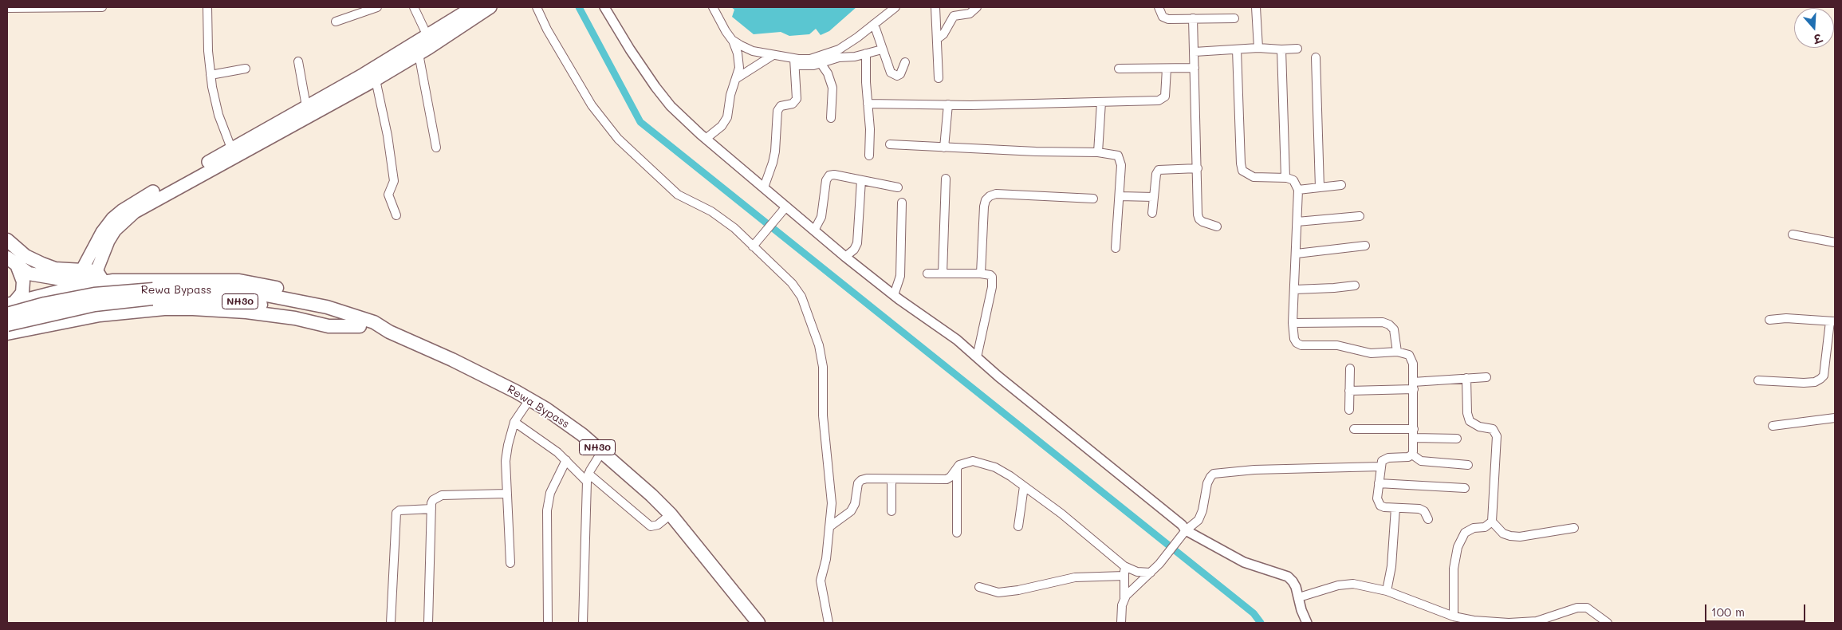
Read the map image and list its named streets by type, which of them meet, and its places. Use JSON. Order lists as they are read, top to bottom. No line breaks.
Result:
{"streets":{"highway":["Rewa Bypass","NH30"]},"scale_bar":"100 m","north":"bottom"}
